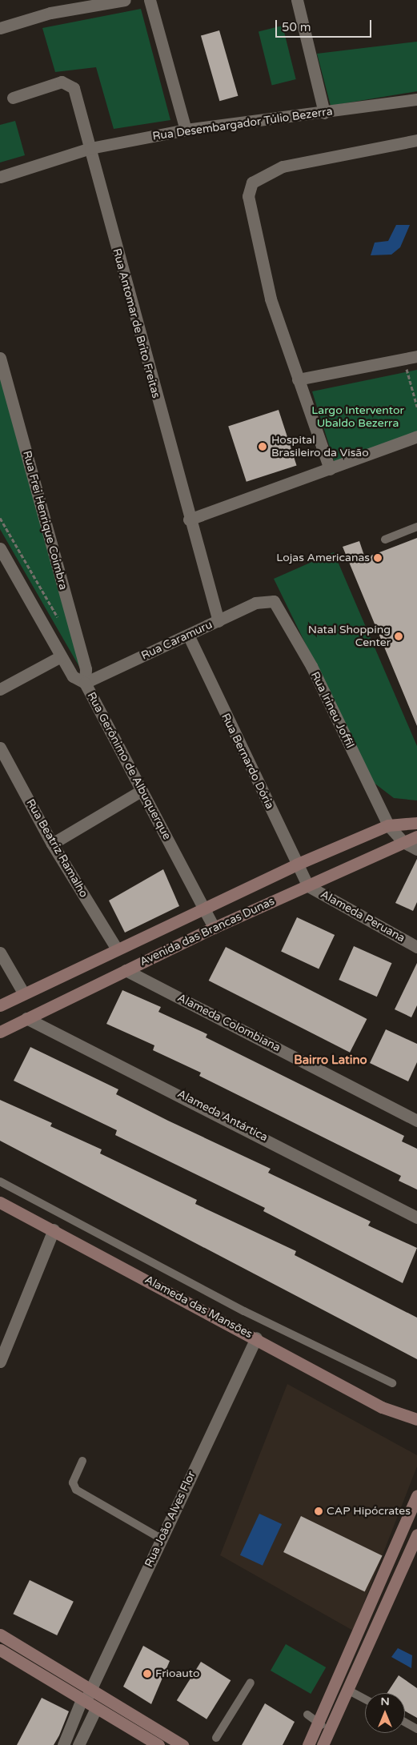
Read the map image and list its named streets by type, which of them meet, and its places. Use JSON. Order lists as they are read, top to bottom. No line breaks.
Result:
{"streets":{"main road":["Avenida das Brancas Dunas","Alameda das Mansões"],"street":["Rua Desembargador Túlio Bezerra","Rua Antomar de Brito Freitas","Rua Frei Henrique Coimbra","Rua Caramuru","Rua Irineu Joffil","Rua Bernardo Dória","Rua Gerônimo de Albuquerque","Rua Beatriz Ramalho","Alameda Peruana","Alameda Colombiana","Alameda Antártica","Rua João Alves Flor"]},"crossings":[["Rua Desembargador Túlio Bezerra","Rua Antomar de Brito Freitas"],["Rua Antomar de Brito Freitas","Rua Caramuru"],["Rua Frei Henrique Coimbra","Rua Caramuru"],["Rua Frei Henrique Coimbra","Rua Gerônimo de Albuquerque"],["Rua Caramuru","Rua Irineu Joffil"],["Rua Caramuru","Rua Bernardo Dória"],["Rua Caramuru","Rua Gerônimo de Albuquerque"],["Rua Irineu Joffil","Avenida das Brancas Dunas"],["Rua Bernardo Dória","Alameda Peruana"],["Rua Bernardo Dória","Avenida das Brancas Dunas"],["Rua Gerônimo de Albuquerque","Avenida das Brancas Dunas"],["Alameda Peruana","Avenida das Brancas Dunas"],["Avenida das Brancas Dunas","Alameda Colombiana"],["Avenida das Brancas Dunas","Alameda Antártica"],["Alameda das Mansões","Rua João Alves Flor"]],"districts":["Bairro Latino"],"parks":["Largo Interventor Ubaldo Bezerra"],"places":["Hospital Brasileiro da Visão","Lojas Americanas","Natal Shopping Center","CAP Hipócrates","Frioauto"],"scale_bar":"50 m","north":"top"}
